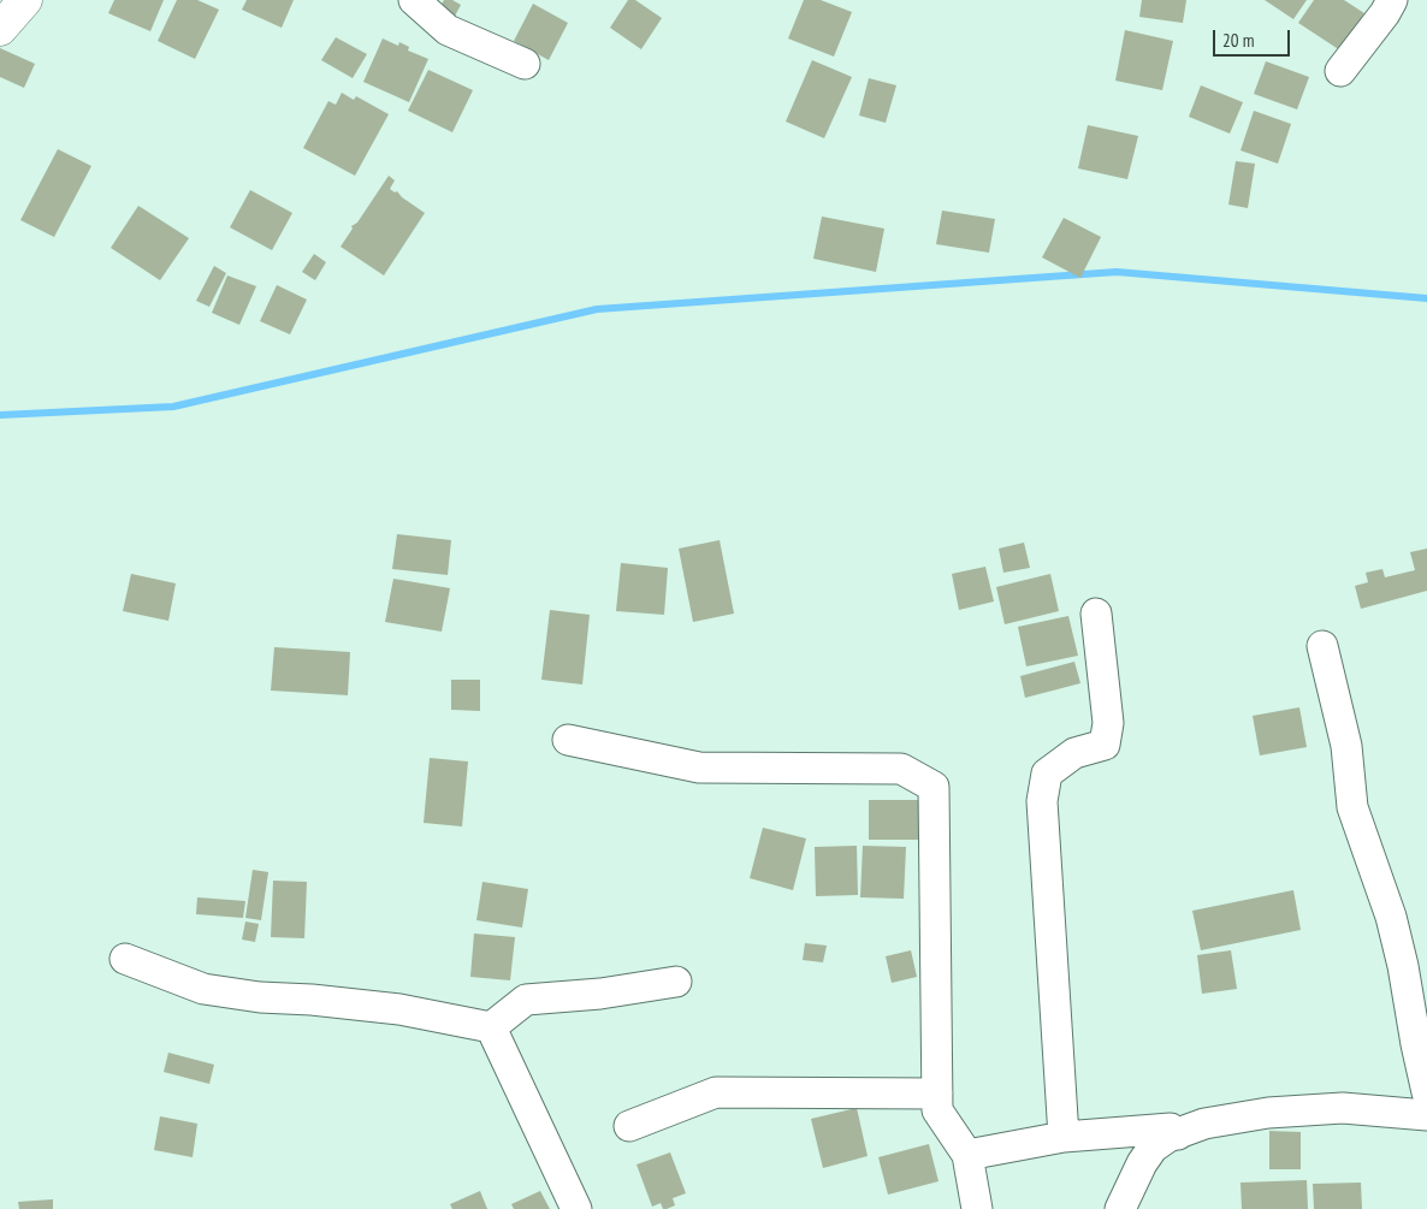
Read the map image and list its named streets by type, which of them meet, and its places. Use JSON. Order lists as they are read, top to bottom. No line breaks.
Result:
{"scale_bar":"20 m"}
